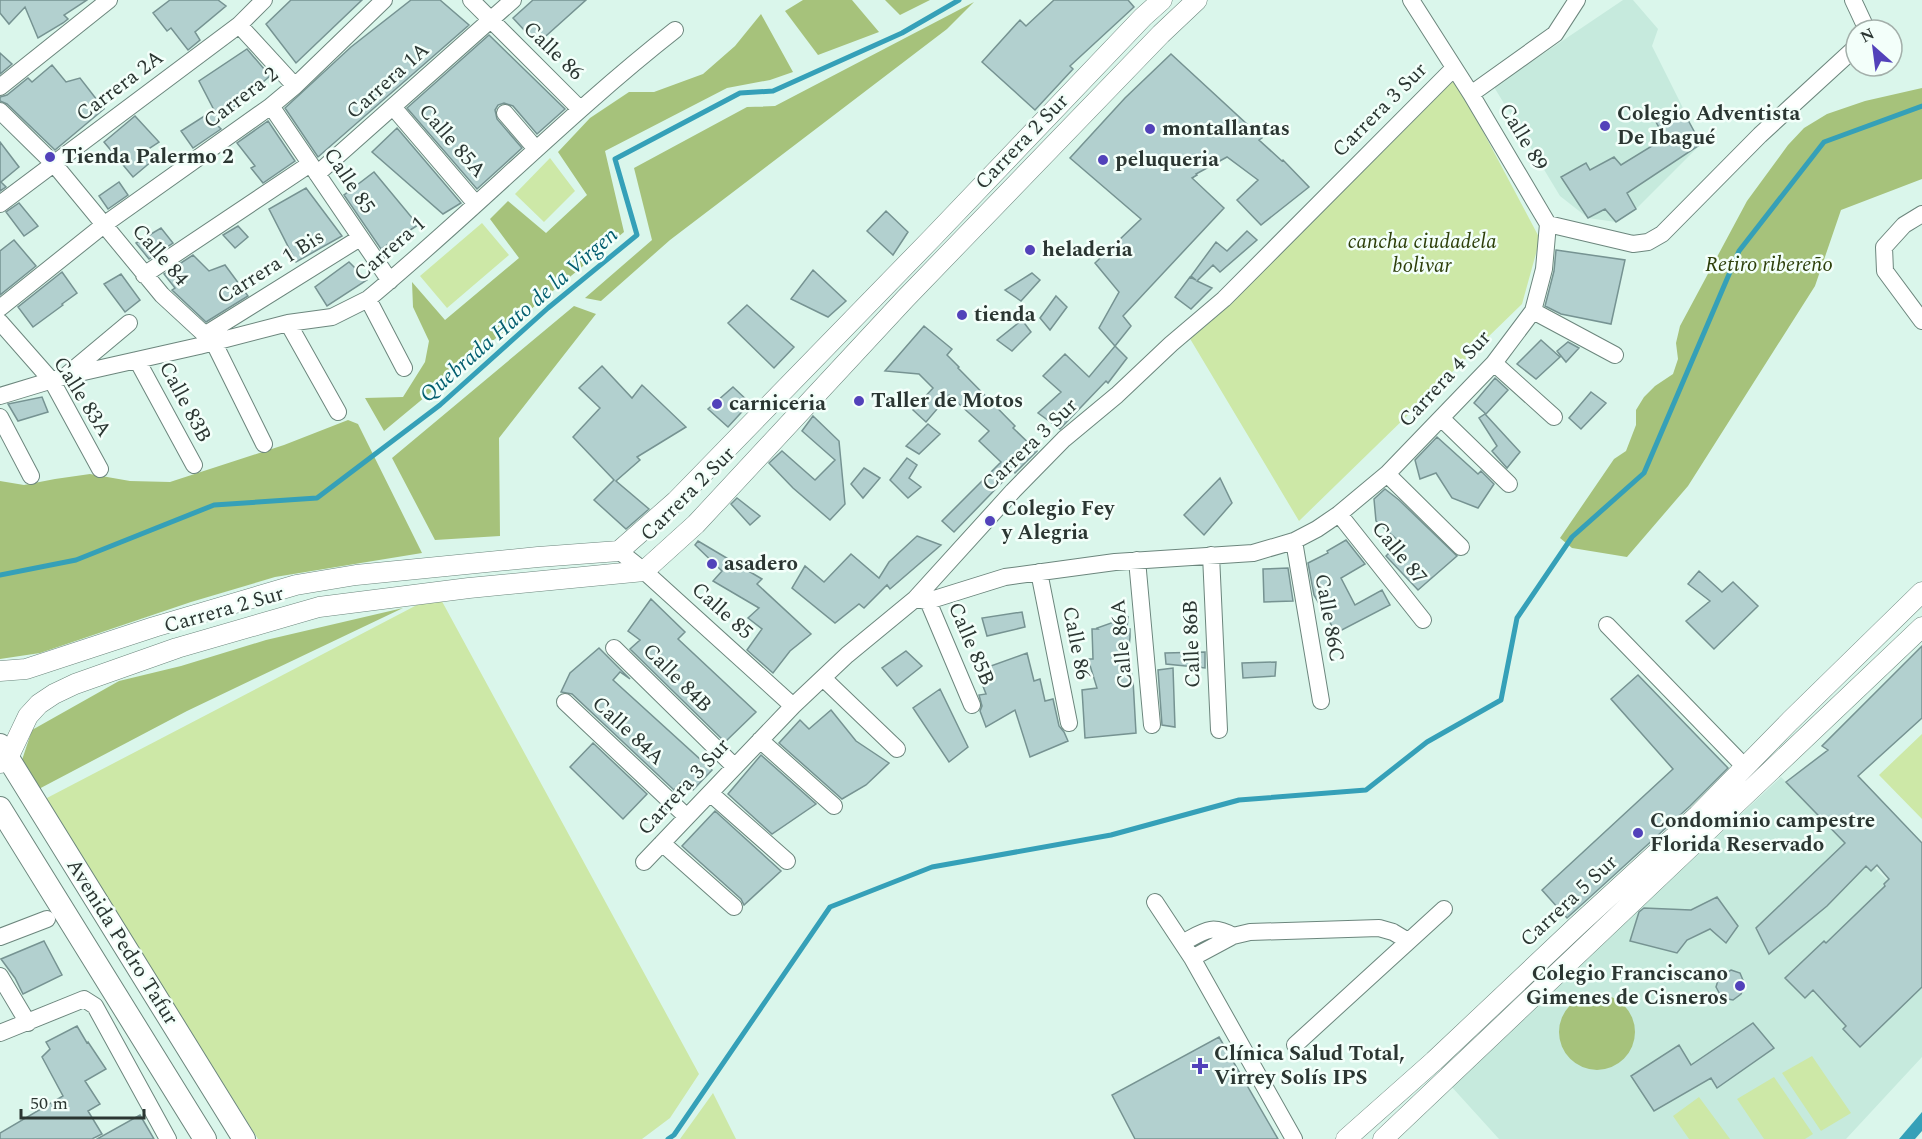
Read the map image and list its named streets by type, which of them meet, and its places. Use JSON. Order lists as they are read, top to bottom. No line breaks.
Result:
{"streets":{"main road":["Avenida Pedro Tafur"],"street":["Calle 86","Carrera 1A","Carrera 2A","Carrera 2","Carrera 3 Sur","Calle 89","Calle 85A","Carrera 2 Sur","Calle 85","Carrera 1","Calle 84","Carrera 1 Bis","Carrera 4 Sur","Calle 83A","Calle 83B","Calle 87","Calle 86C","Calle 85B","Calle 86A","Calle 86B","Calle 84B","Calle 84A","Carrera 5 Sur"]},"crossings":[["Calle 86","Carrera 1A"],["Calle 86","Carrera 1"],["Calle 86","Carrera 4 Sur"],["Carrera 1A","Calle 85A"],["Carrera 1A","Calle 85"],["Carrera 1A","Calle 84"],["Carrera 2A","Calle 84"],["Carrera 2","Calle 85"],["Carrera 2","Calle 84"],["Carrera 3 Sur","Calle 89"],["Carrera 3 Sur","Calle 85"],["Carrera 3 Sur","Carrera 4 Sur"],["Carrera 3 Sur","Calle 85B"],["Carrera 3 Sur","Calle 84B"],["Carrera 3 Sur","Calle 84A"],["Calle 89","Carrera 4 Sur"],["Calle 85A","Carrera 1"],["Carrera 2 Sur","Calle 85"],["Carrera 2 Sur","Avenida Pedro Tafur"],["Calle 85","Carrera 1"],["Calle 85","Carrera 1 Bis"],["Carrera 1","Calle 84"],["Carrera 1","Carrera 1 Bis"],["Carrera 1","Calle 83A"],["Carrera 1","Calle 83B"],["Calle 84","Carrera 1 Bis"],["Carrera 4 Sur","Calle 87"],["Carrera 4 Sur","Calle 86C"],["Carrera 4 Sur","Calle 85B"],["Carrera 4 Sur","Calle 86A"],["Carrera 4 Sur","Calle 86B"]],"water":["Quebrada Hato de la Virgen"],"parks":["cancha ciudadela bolivar","Retiro ribereño"],"places":{"other":["Colegio Adventista De Ibagué","montallantas","Tienda Palermo 2","peluqueria","heladeria","tienda","Taller de Motos","carniceria","Colegio Fey y Alegria","asadero","Condominio campestre Florida Reservado","Colegio Franciscano Gimenes de Cisneros"],"health":["Clínica Salud Total, Virrey Solís IPS"]},"scale_bar":"50 m","north":"top left"}
